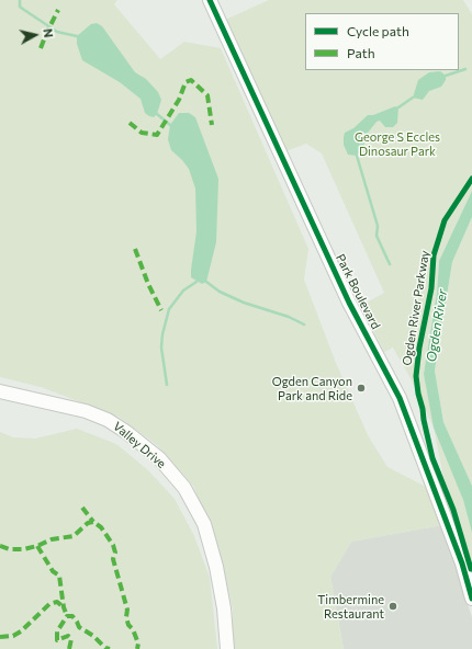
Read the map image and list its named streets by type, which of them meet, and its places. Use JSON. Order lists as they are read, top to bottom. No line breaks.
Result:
{"streets":{"street":["Park Boulevard","Valley Drive"],"cycle path":["Ogden River Parkway"]},"water":["Ogden River"],"parks":["George S Eccles Dinosaur Park"],"places":["Ogden Canyon Park and Ride","Timbermine Restaurant"],"legend":["Cycle path","Path"],"north":"right"}
